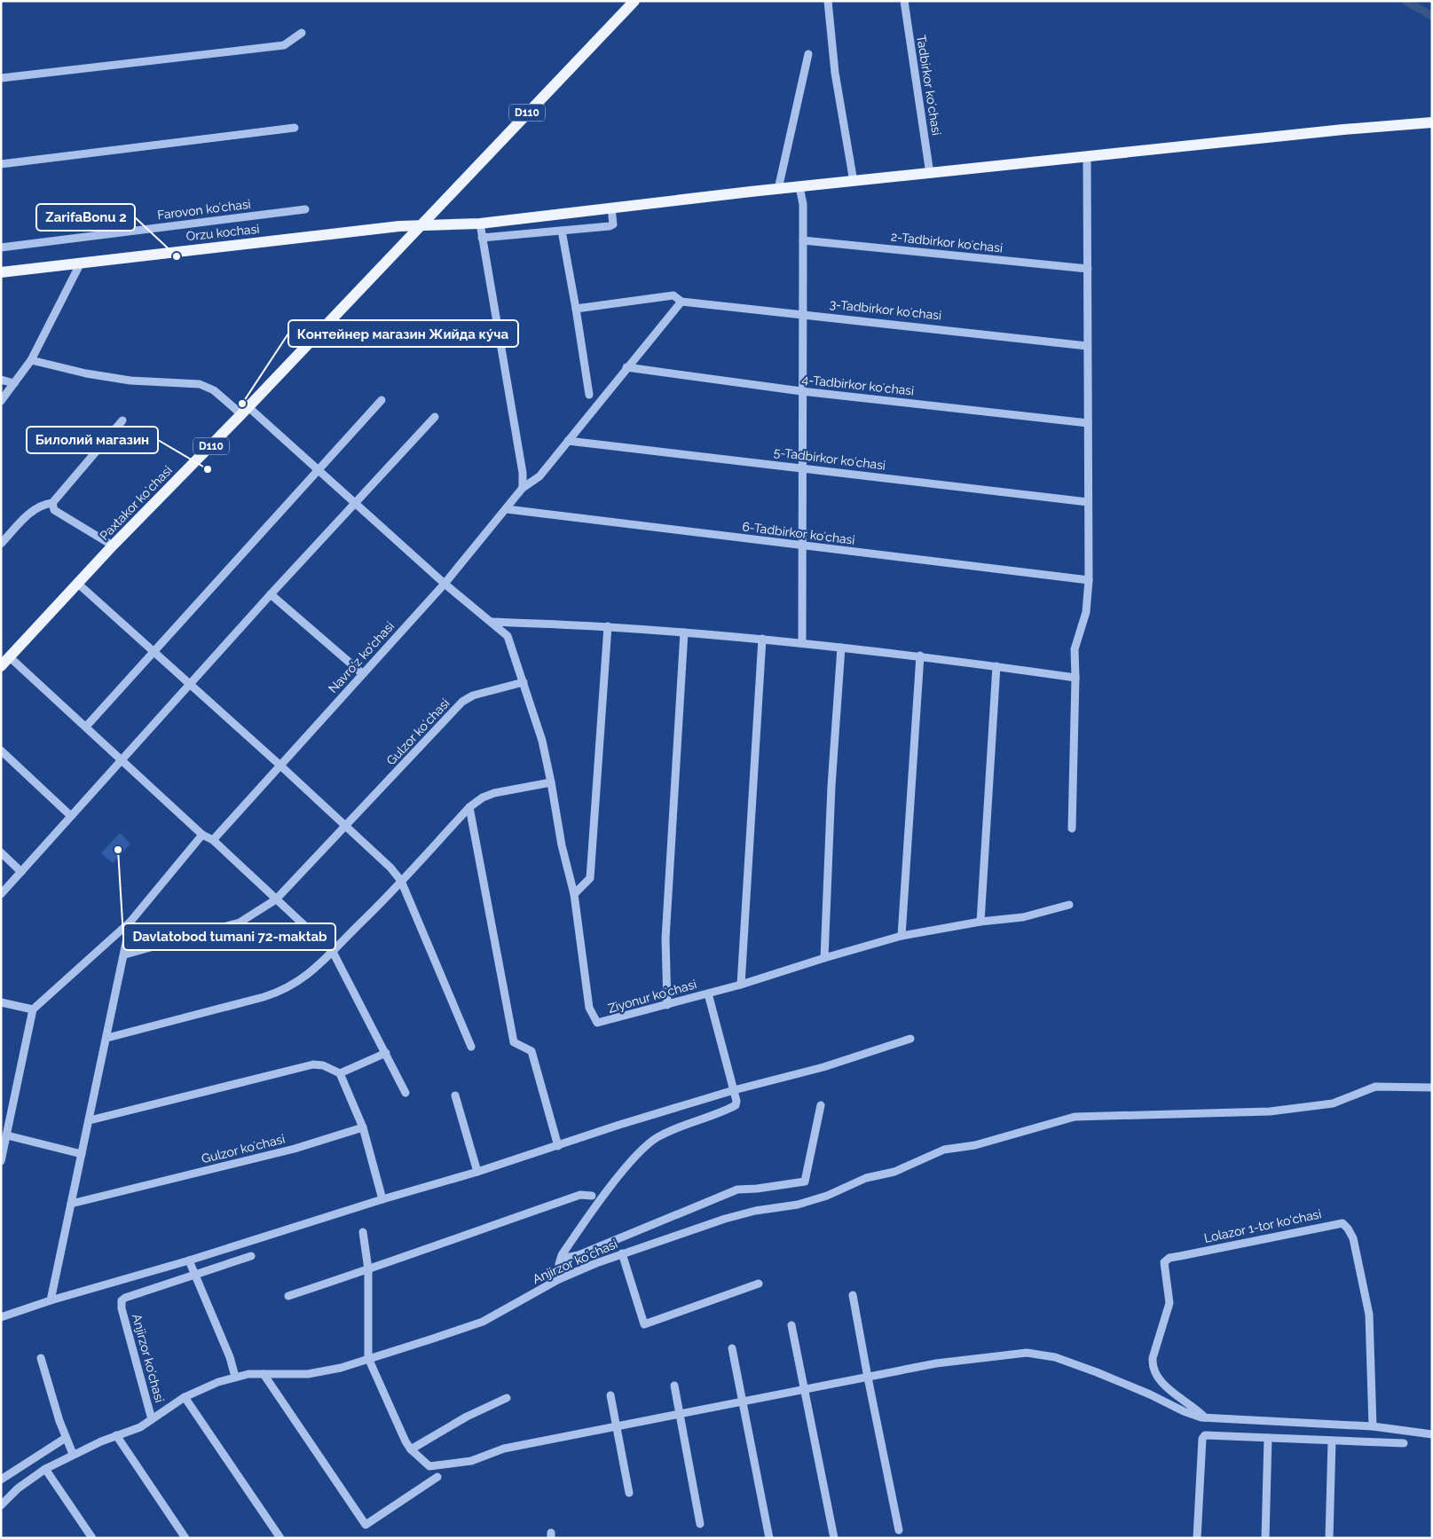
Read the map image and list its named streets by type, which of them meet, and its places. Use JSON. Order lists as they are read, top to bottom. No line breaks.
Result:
{"streets":{"main road":["D110","Orzu kochasi","Paxtakor koʻchasi"],"street":["Tadbirkor koʻchasi","Farovon koʻchasi","2-Tadbirkor koʻchasi","3-Tadbirkor koʻchasi","4-Tadbirkor koʻchasi","5-Tadbirkor koʻchasi","6-Tadbirkor koʻchasi","Navro'z ko'chasi","Gulzor koʻchasi","Ziyonur koʻchasi","Lolazor 1-tor ko‘chasi","Anjirzor koʻchasi"]},"crossings":[["Tadbirkor koʻchasi","Orzu kochasi"],["D110","Orzu kochasi"],["D110","Paxtakor koʻchasi"],["Orzu kochasi","Paxtakor koʻchasi"],["3-Tadbirkor koʻchasi","Navro'z ko'chasi"],["4-Tadbirkor koʻchasi","Navro'z ko'chasi"],["5-Tadbirkor koʻchasi","Navro'z ko'chasi"],["Paxtakor koʻchasi","Ziyonur koʻchasi"],["6-Tadbirkor koʻchasi","Navro'z ko'chasi"],["Navro'z ko'chasi","Ziyonur koʻchasi"],["Gulzor koʻchasi","Ziyonur koʻchasi"]],"places":["ZarifaBonu 2","Контейнер магазин Жийда ку́ча","Билолий магазин","Davlatobod tumani 72-maktab"]}
